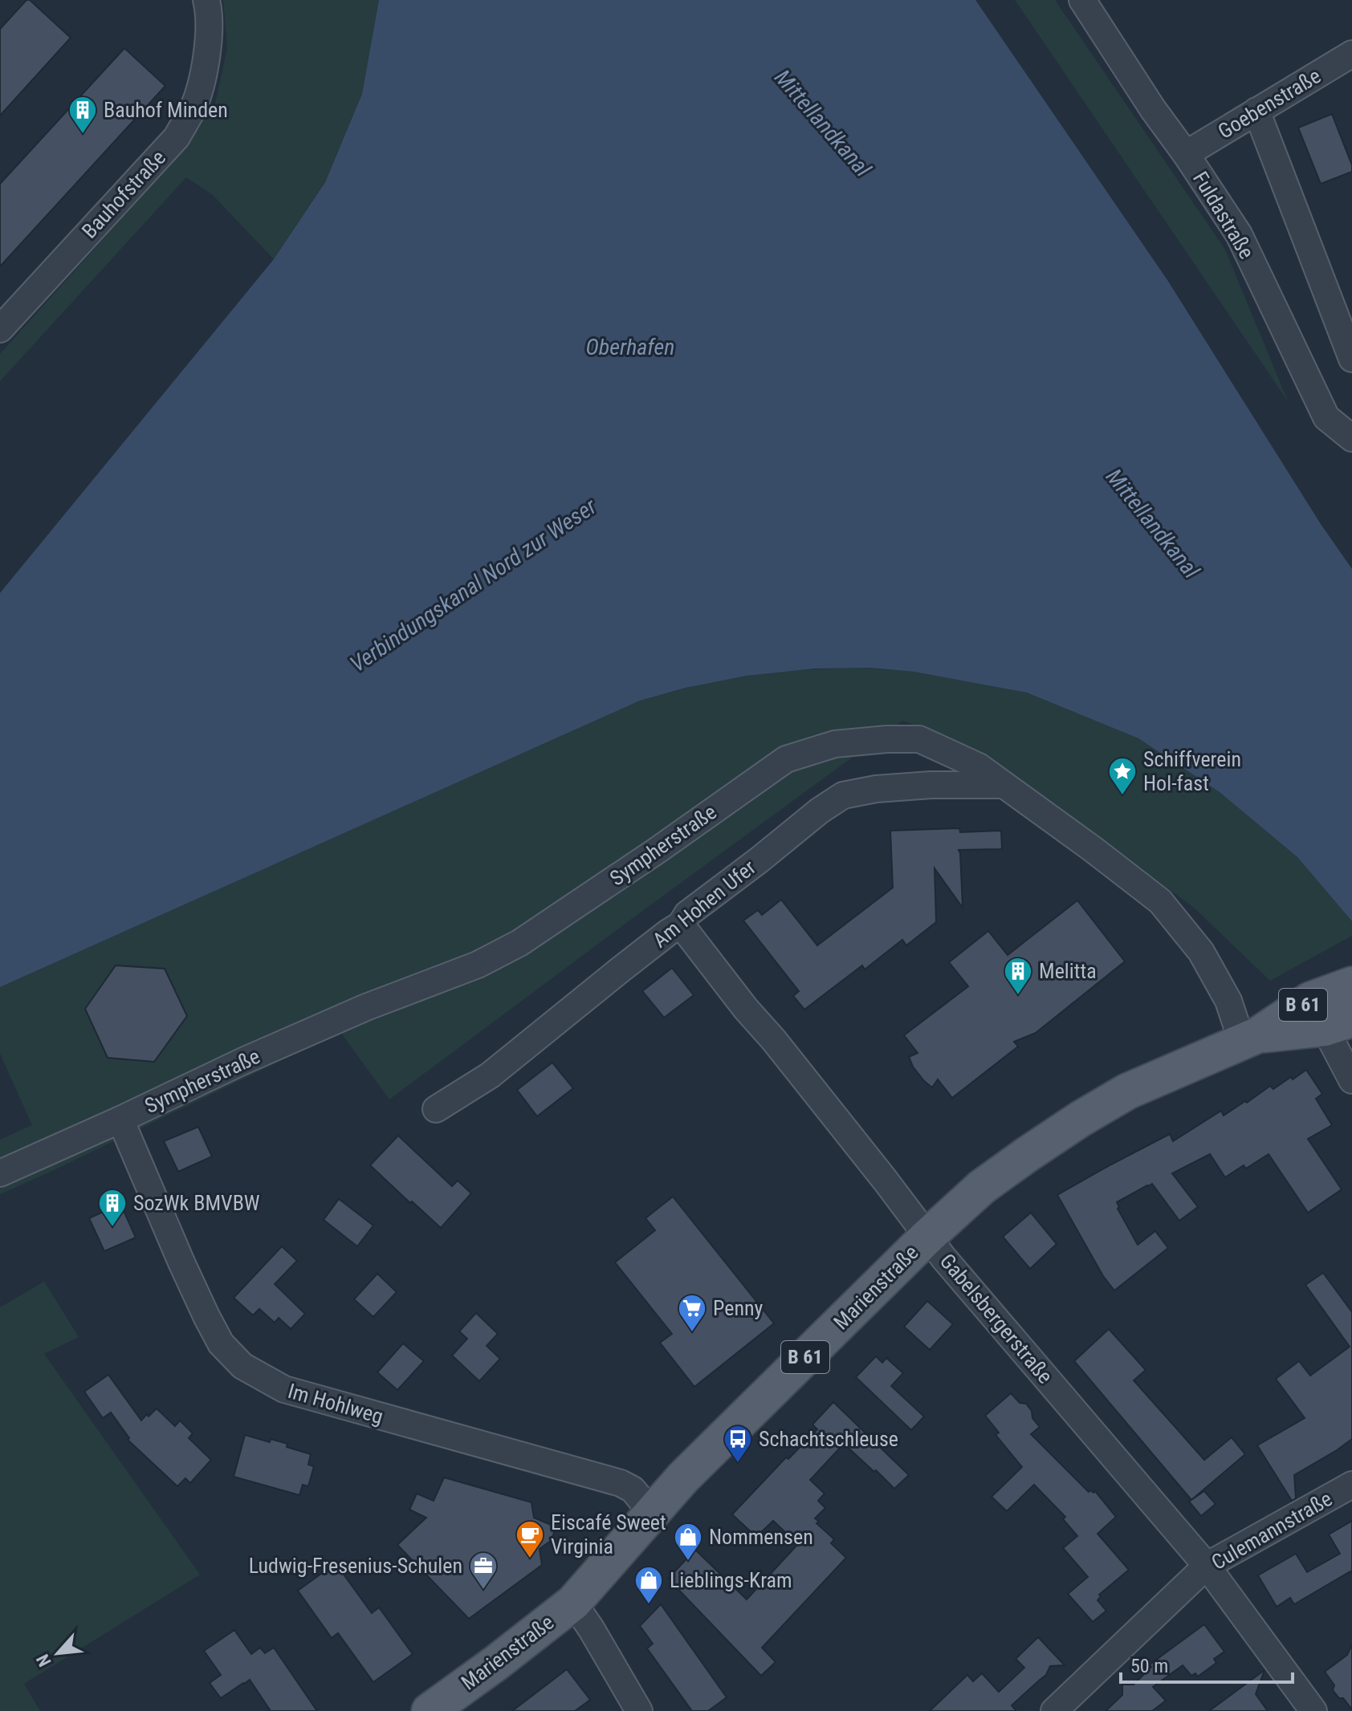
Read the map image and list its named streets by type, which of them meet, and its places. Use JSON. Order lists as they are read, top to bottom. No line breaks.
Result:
{"streets":{"main road":["B 61","Marienstraße"],"street":["Goebenstraße","Bauhofstraße","Fuldastraße","Sympherstraße","Am Hohen Ufer","Gabelsbergerstraße","Im Hohlweg","Culemannstraße"]},"crossings":[["Goebenstraße","Fuldastraße"],["Sympherstraße","Am Hohen Ufer"],["Sympherstraße","Marienstraße"],["Sympherstraße","Im Hohlweg"],["Am Hohen Ufer","Gabelsbergerstraße"],["Marienstraße","Gabelsbergerstraße"],["Marienstraße","Im Hohlweg"],["Gabelsbergerstraße","Culemannstraße"]],"water":["Mittellandkanal","Oberhafen","Verbindungskanal Nord zur Weser"],"places":{"building":["Bauhof Minden","Melitta","SozWk BMVBW"],"place":["Schiffverein Hol-fast"],"supermarket":["Penny"],"bus stop":["Schachtschleuse"],"cafe":["Eiscafé Sweet Virginia"],"shop":["Nommensen","Lieblings-Kram"],"office":["Ludwig-Fresenius-Schulen"]},"scale_bar":"50 m","north":"bottom left"}
